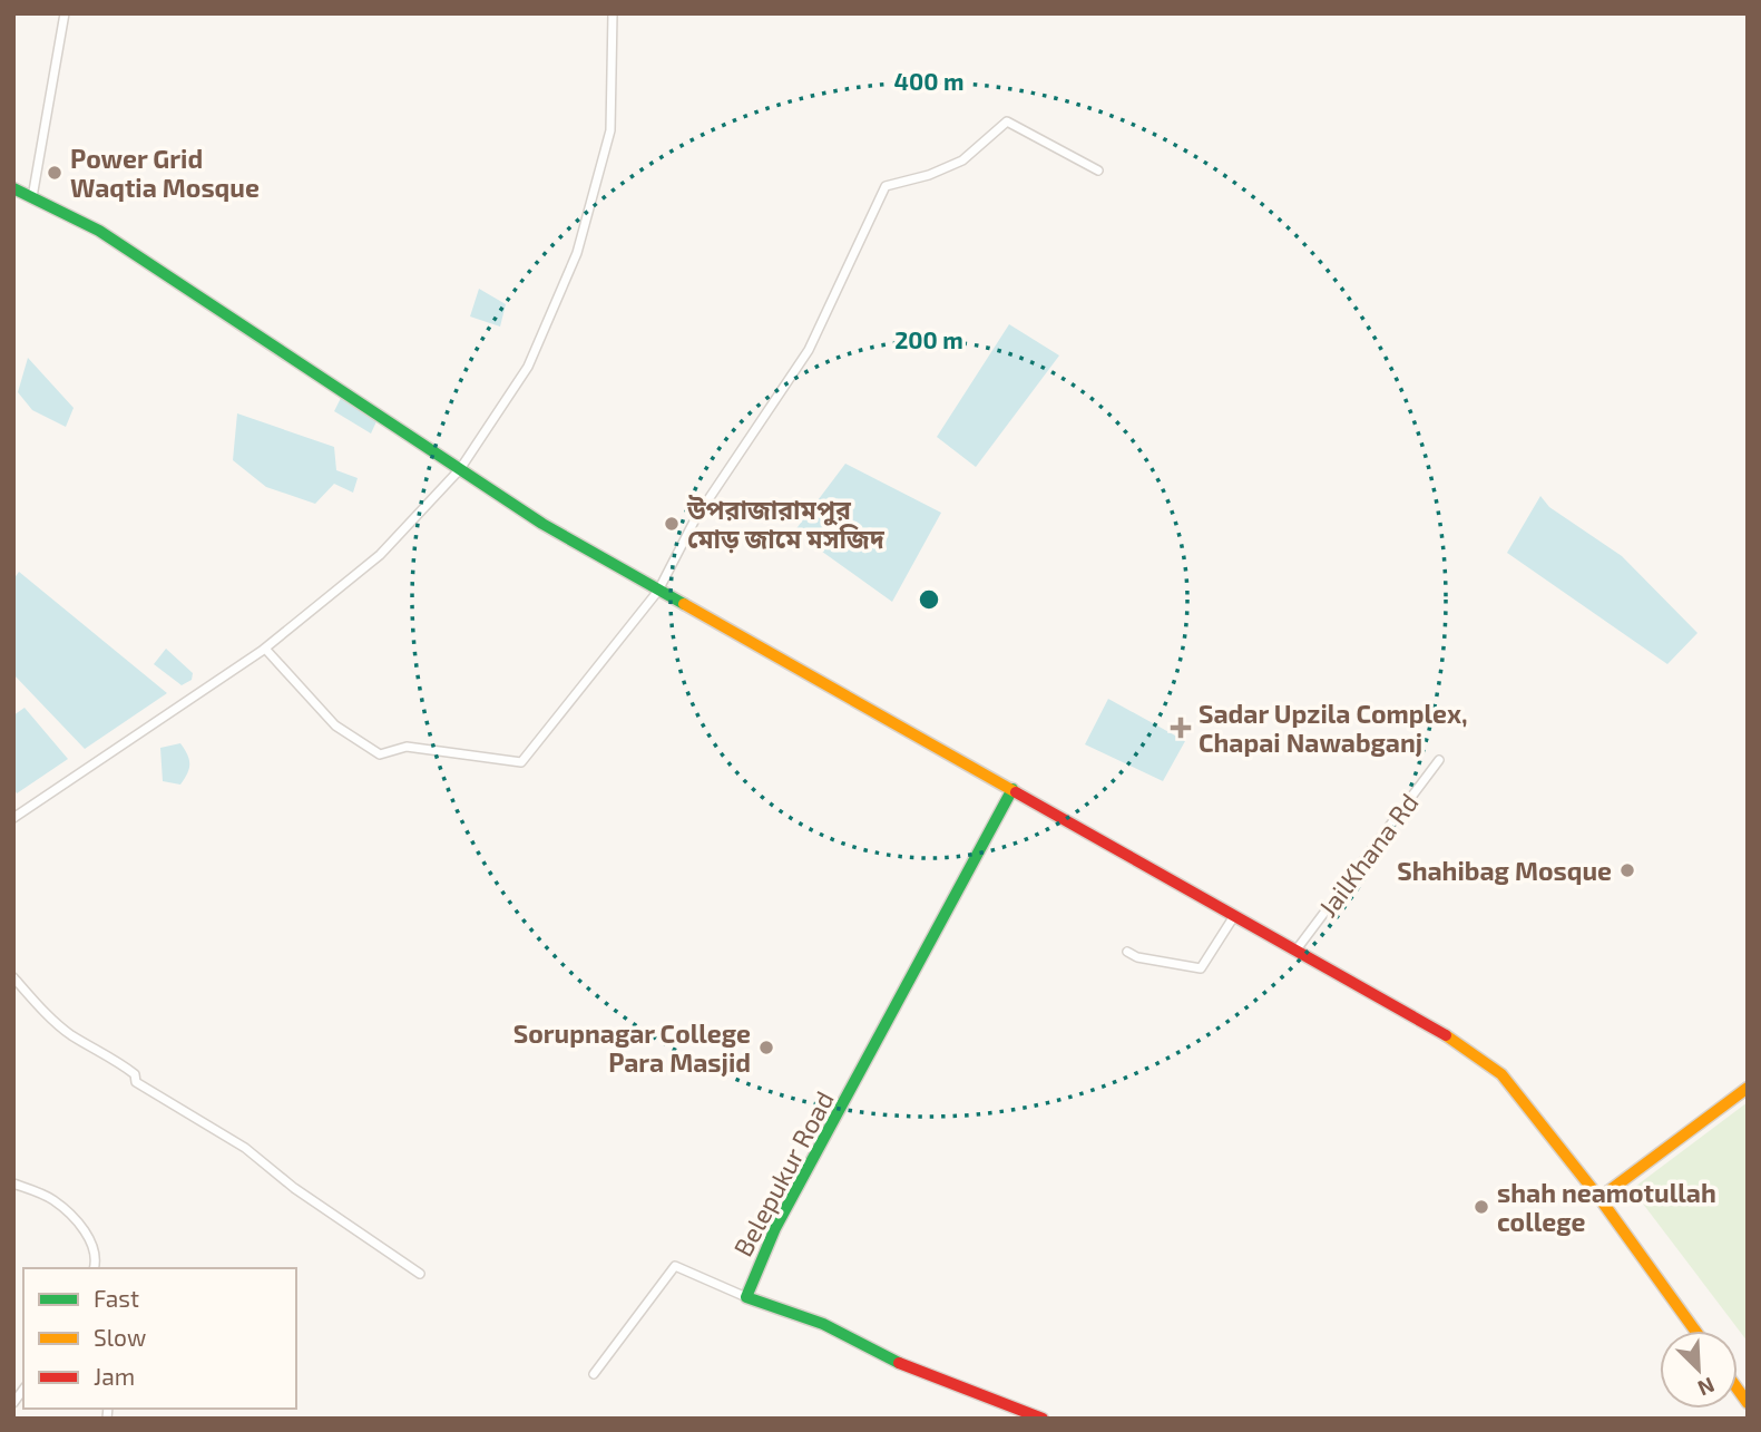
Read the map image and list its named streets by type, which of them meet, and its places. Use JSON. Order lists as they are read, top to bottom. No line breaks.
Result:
{"streets":{"main road":["Belepukur Road"],"street":["JailKhana Rd"]},"places":{"other":["Power Grid Waqtia Mosque","উপরাজারামপুর মোড় জামে মসজিদ","Shahibag Mosque","Sorupnagar College Para Masjid","shah neamotullah college"],"health":["Sadar Upzila Complex, Chapai Nawabganj"]},"legend":["Fast","Slow","Jam"],"north":"bottom right","rings":["400 m","200 m"]}
